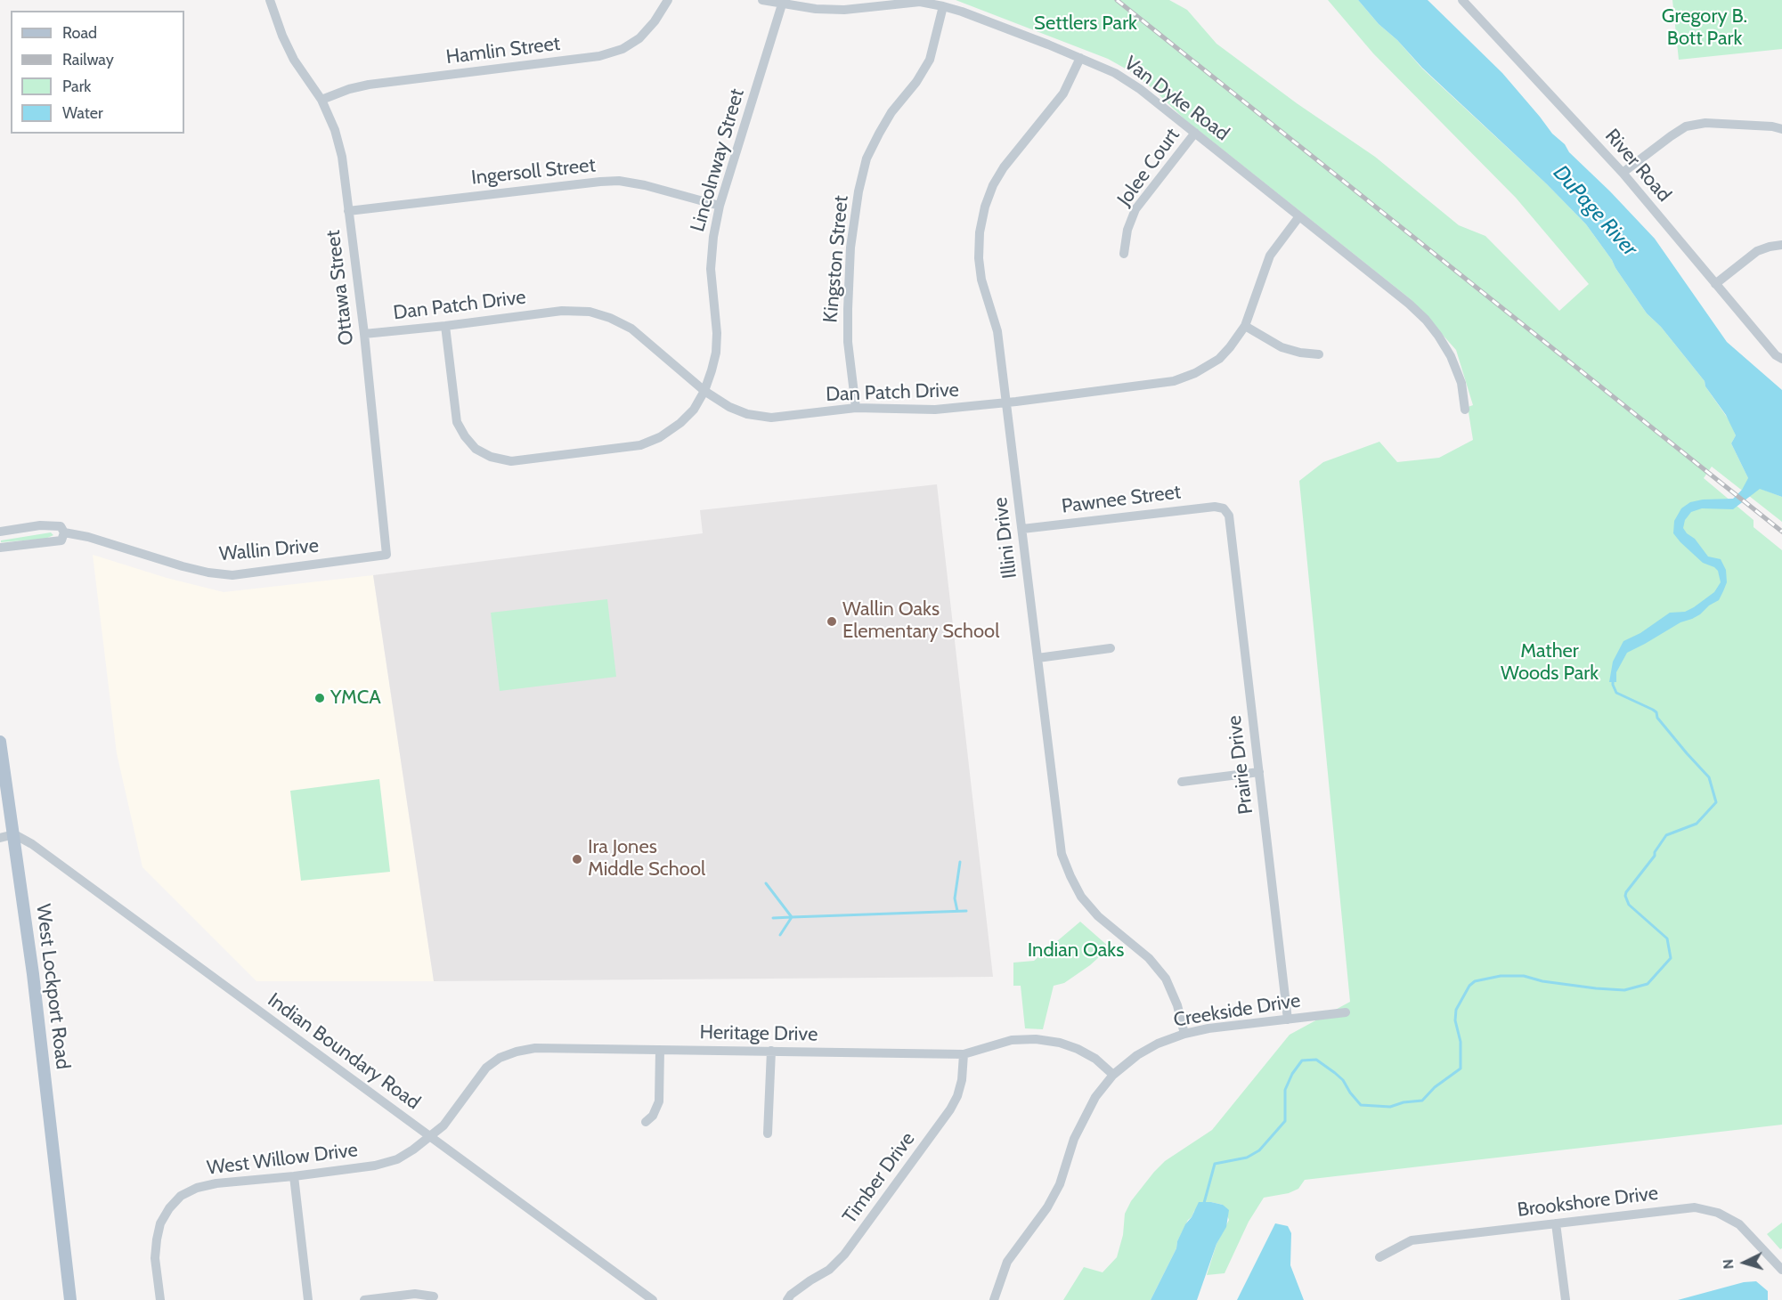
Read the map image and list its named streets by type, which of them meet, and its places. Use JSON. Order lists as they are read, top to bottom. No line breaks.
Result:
{"streets":{"main road":["West Lockport Road"],"street":["Hamlin Street","Van Dyke Road","Lincolnway Street","River Road","Jolee Court","Ingersoll Street","Kingston Street","Ottawa Street","Dan Patch Drive","Pawnee Street","Illini Drive","Wallin Drive","Prairie Drive","Creekside Drive","Heritage Drive","Indian Boundary Road","West Willow Drive","Timber Drive","Brookshore Drive"]},"crossings":[["Hamlin Street","Ottawa Street"],["Van Dyke Road","Lincolnway Street"],["Van Dyke Road","Jolee Court"],["Van Dyke Road","Kingston Street"],["Van Dyke Road","Dan Patch Drive"],["Van Dyke Road","Illini Drive"],["Lincolnway Street","Ingersoll Street"],["Lincolnway Street","Dan Patch Drive"],["Ingersoll Street","Ottawa Street"],["Kingston Street","Dan Patch Drive"],["Ottawa Street","Dan Patch Drive"],["Ottawa Street","Wallin Drive"],["Dan Patch Drive","Illini Drive"],["Pawnee Street","Illini Drive"],["Pawnee Street","Prairie Drive"],["Illini Drive","Creekside Drive"],["Prairie Drive","Creekside Drive"],["West Lockport Road","Indian Boundary Road"],["Creekside Drive","Heritage Drive"],["Heritage Drive","Indian Boundary Road"],["Heritage Drive","West Willow Drive"],["Heritage Drive","Timber Drive"],["Indian Boundary Road","West Willow Drive"]],"water":["DuPage River"],"parks":["Gregory B. Bott Park","Settlers Park","Mather Woods Park","Indian Oaks"],"places":["Wallin Oaks Elementary School","YMCA","Ira Jones Middle School"],"legend":["Road","Railway","Park","Water"],"north":"left"}
